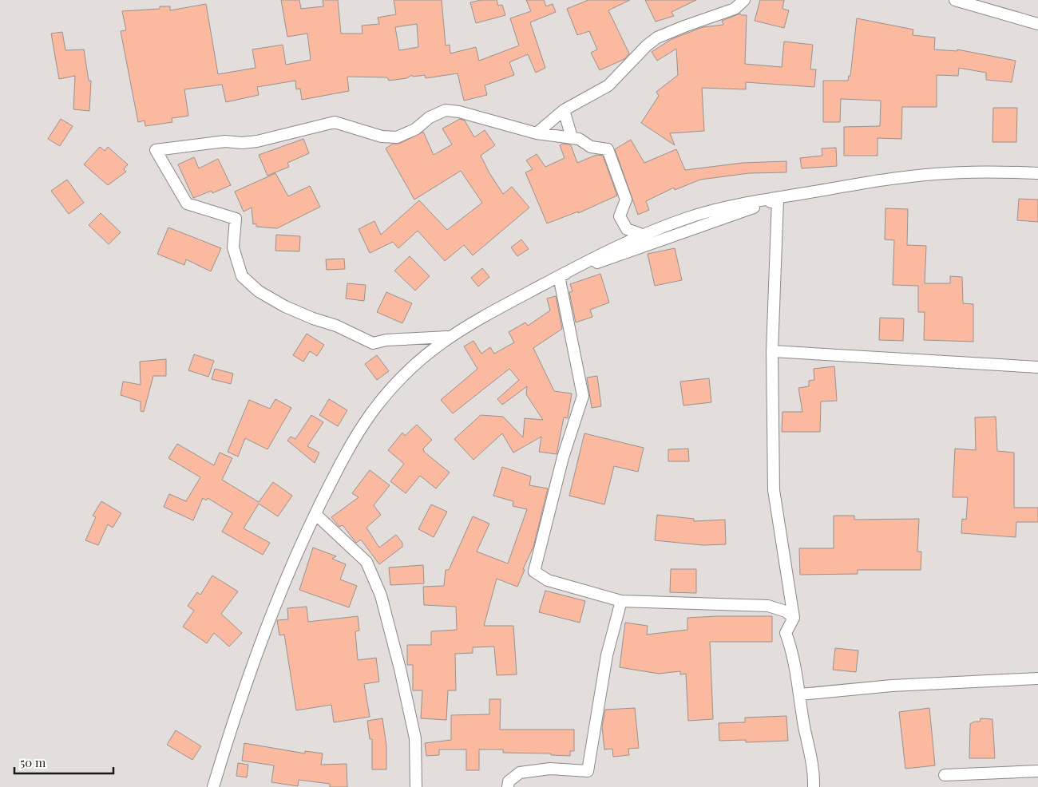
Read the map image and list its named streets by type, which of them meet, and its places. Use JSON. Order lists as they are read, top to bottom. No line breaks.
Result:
{"scale_bar":"50 m"}
